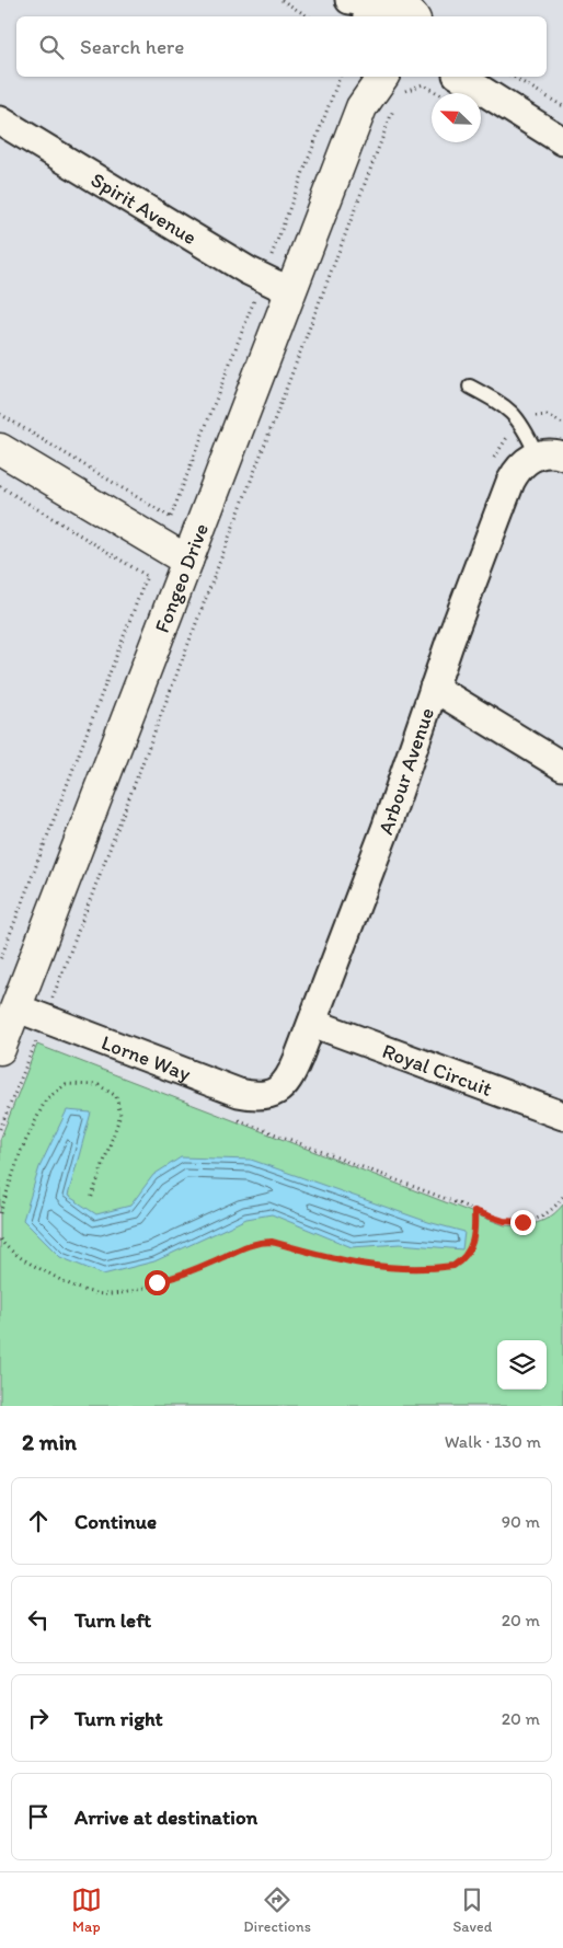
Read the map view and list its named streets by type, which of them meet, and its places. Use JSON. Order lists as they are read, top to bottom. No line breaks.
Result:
{"streets":{"street":["Spirit Avenue","Fongeo Drive","Arbour Avenue","Lorne Way","Royal Circuit"]},"crossings":[["Spirit Avenue","Fongeo Drive"],["Fongeo Drive","Lorne Way"],["Arbour Avenue","Lorne Way"],["Arbour Avenue","Royal Circuit"]],"north":"top left","page":{"search":"Search here","heading":["2 min","Walk · 130 m"],"list":[["Continue","90 m"],["Turn left","20 m"],["Turn right","20 m"],"Arrive at destination"],"nav":["Map","Directions","Saved"]}}
